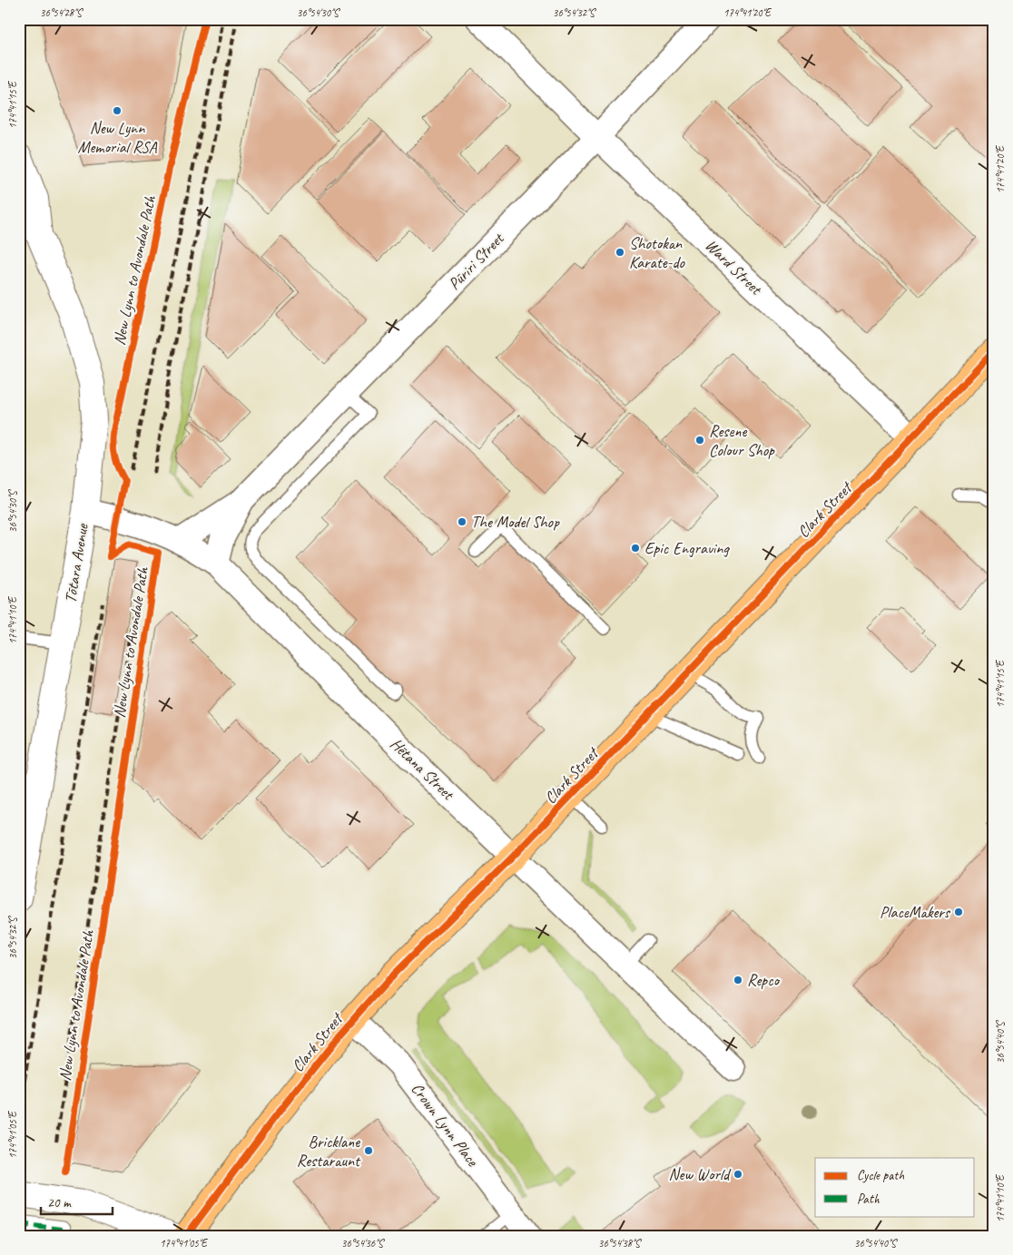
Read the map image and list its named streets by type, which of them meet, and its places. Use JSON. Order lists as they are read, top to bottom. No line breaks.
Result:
{"streets":{"main road":["Clark Street"],"street":["Pūriri Street","Ward Street","Tōtara Avenue","Hētana Street","Crown Lynn Place"],"cycle path":["New Lynn to Avondale Path"]},"crossings":[["Pūriri Street","Ward Street"],["Pūriri Street","Hētana Street"],["Ward Street","Clark Street"],["Clark Street","Hētana Street"],["Clark Street","Crown Lynn Place"],["Tōtara Avenue","Hētana Street"]],"places":["New Lynn Memorial RSA","Shotokan Karate-do","Resene Colour Shop","The Model Shop","Epic Engraving","PlaceMakers","Repco","Bricklane Restaraunt","New World"],"legend":["Cycle path","Path"],"scale_bar":"20 m","coordinates":["36°54'28\"S","36°54'30\"S","36°54'32\"S","174°41'20\"E","174°41'15\"E","174°41'10\"E","36°54'40\"S","174°41'05\"E","36°54'36\"S","36°54'38\"S"]}
